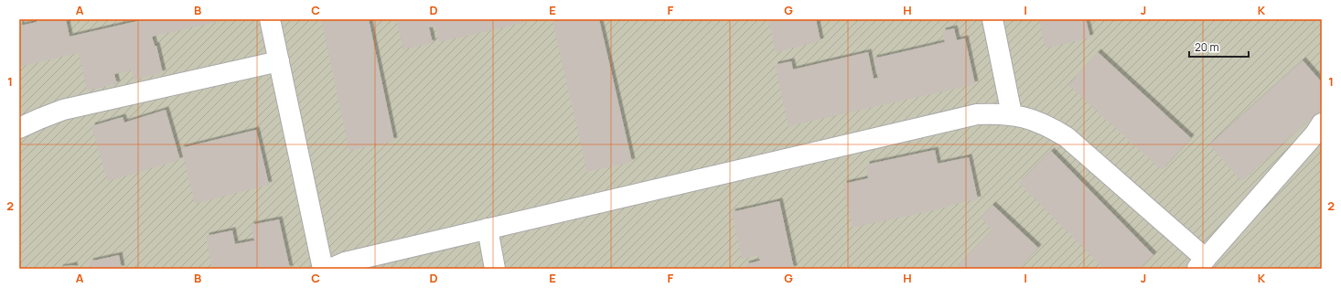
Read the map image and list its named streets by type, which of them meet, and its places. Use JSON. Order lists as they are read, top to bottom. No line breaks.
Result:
{"scale_bar":"20 m","grid":{"columns":["A","B","C","D","E","F","G","H","I","J","K"],"rows":["1","2"]}}
